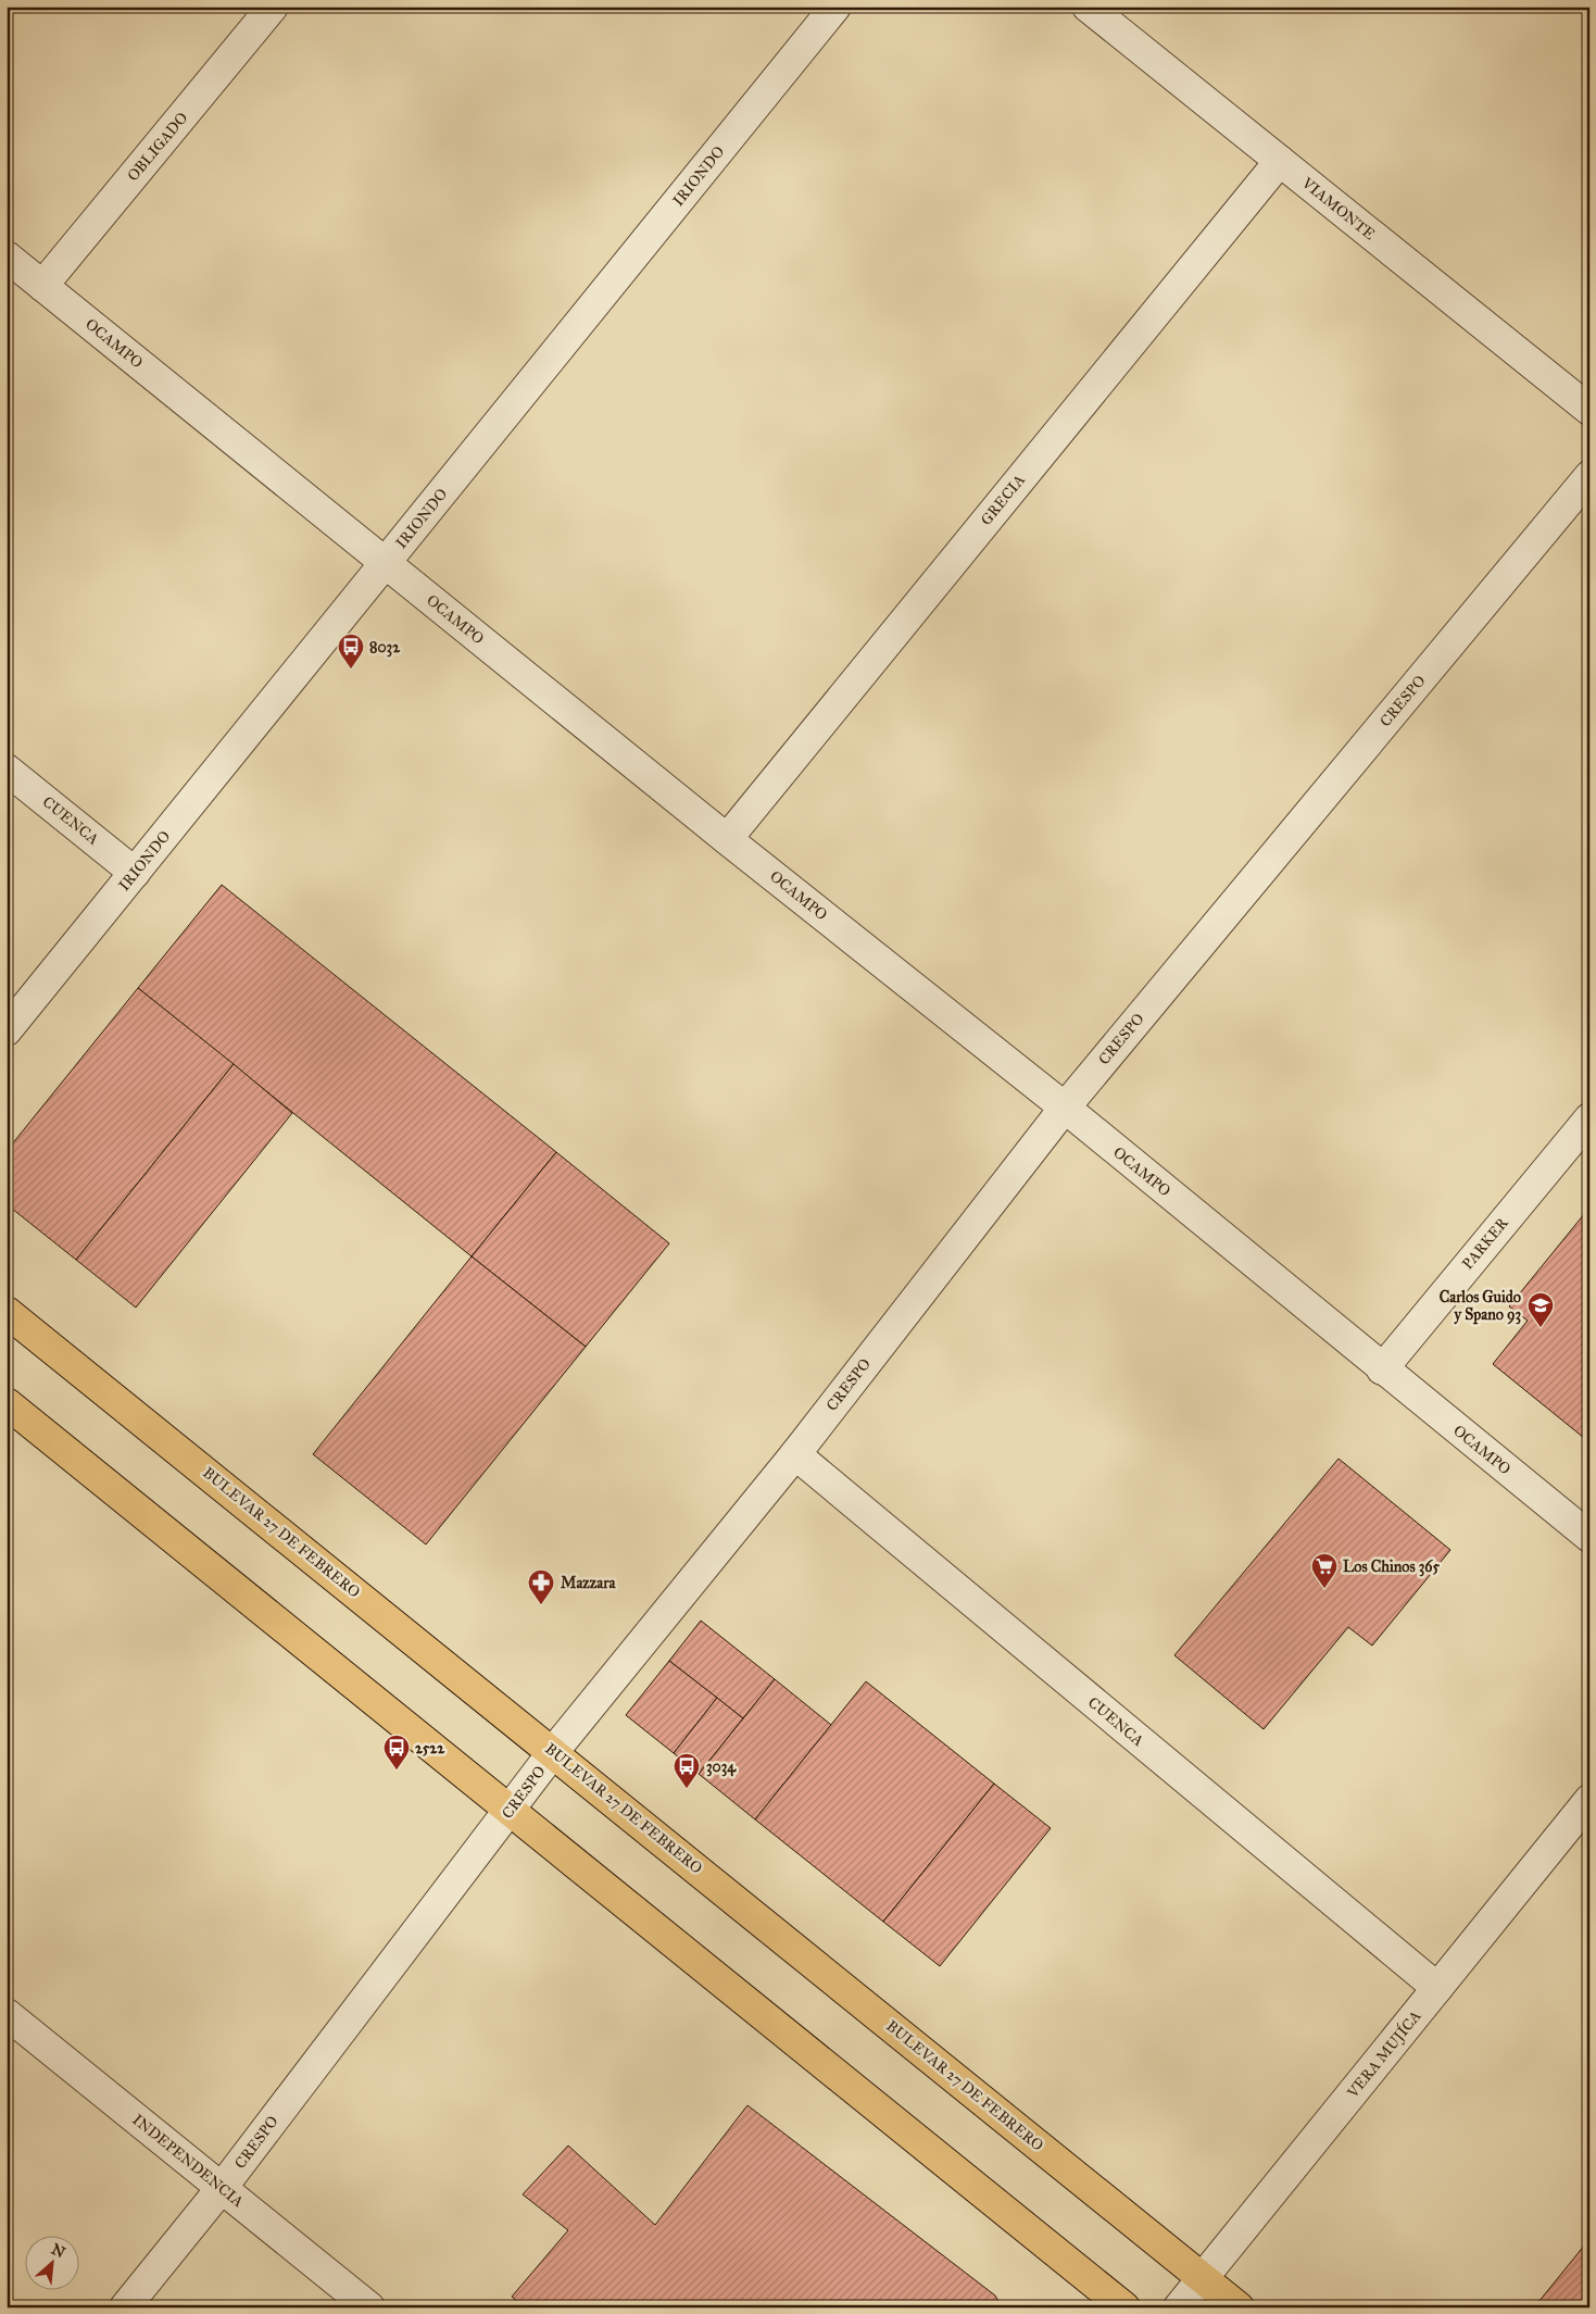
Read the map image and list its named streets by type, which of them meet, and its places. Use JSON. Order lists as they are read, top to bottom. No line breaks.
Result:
{"streets":{"main road":["BULEVAR 27 DE FEBRERO"],"street":["OBLIGADO","IRIONDO","VIAMONTE","OCAMPO","GRECIA","CRESPO","CUENCA","PARKER","VERA MUJÍCA","INDEPENDENCIA"]},"crossings":[["OBLIGADO","OCAMPO"],["IRIONDO","OCAMPO"],["IRIONDO","CUENCA"],["VIAMONTE","GRECIA"],["OCAMPO","GRECIA"],["OCAMPO","CRESPO"],["OCAMPO","PARKER"],["CRESPO","CUENCA"],["CRESPO","BULEVAR 27 DE FEBRERO"],["CRESPO","INDEPENDENCIA"],["CUENCA","VERA MUJÍCA"],["BULEVAR 27 DE FEBRERO","VERA MUJÍCA"]],"places":{"bus stop":["8032","2522","3034"],"school or university":["Carlos Guido y Spano 93"],"supermarket":["Los Chinos 365"],"pharmacy":["Mazzara"]},"north":"top right"}
